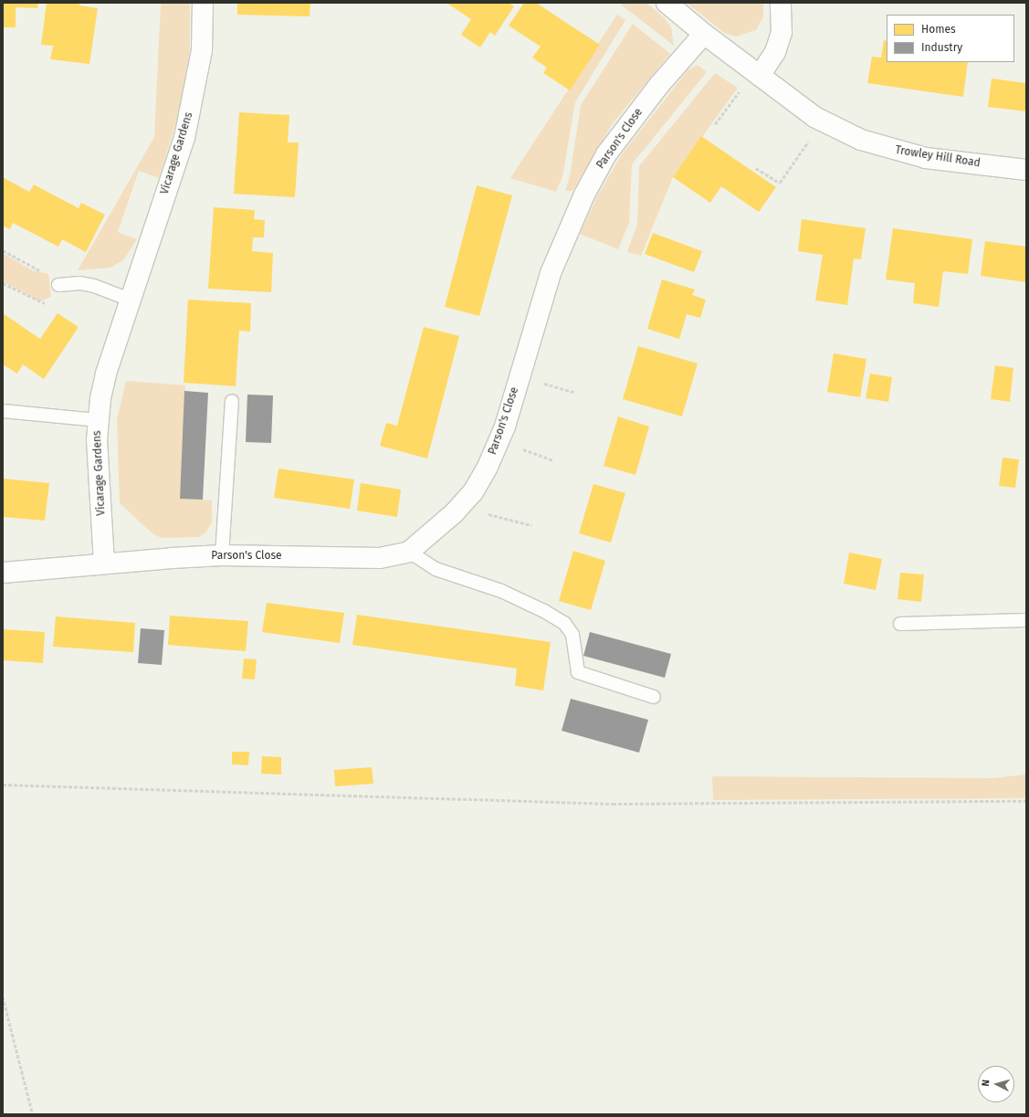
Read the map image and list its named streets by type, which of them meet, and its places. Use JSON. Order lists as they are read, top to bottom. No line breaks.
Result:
{"streets":{"street":["Parson's Close","Vicarage Gardens","Trowley Hill Road"]},"crossings":[["Parson's Close","Vicarage Gardens"],["Parson's Close","Trowley Hill Road"]],"legend":["Homes","Industry"],"north":"left"}
